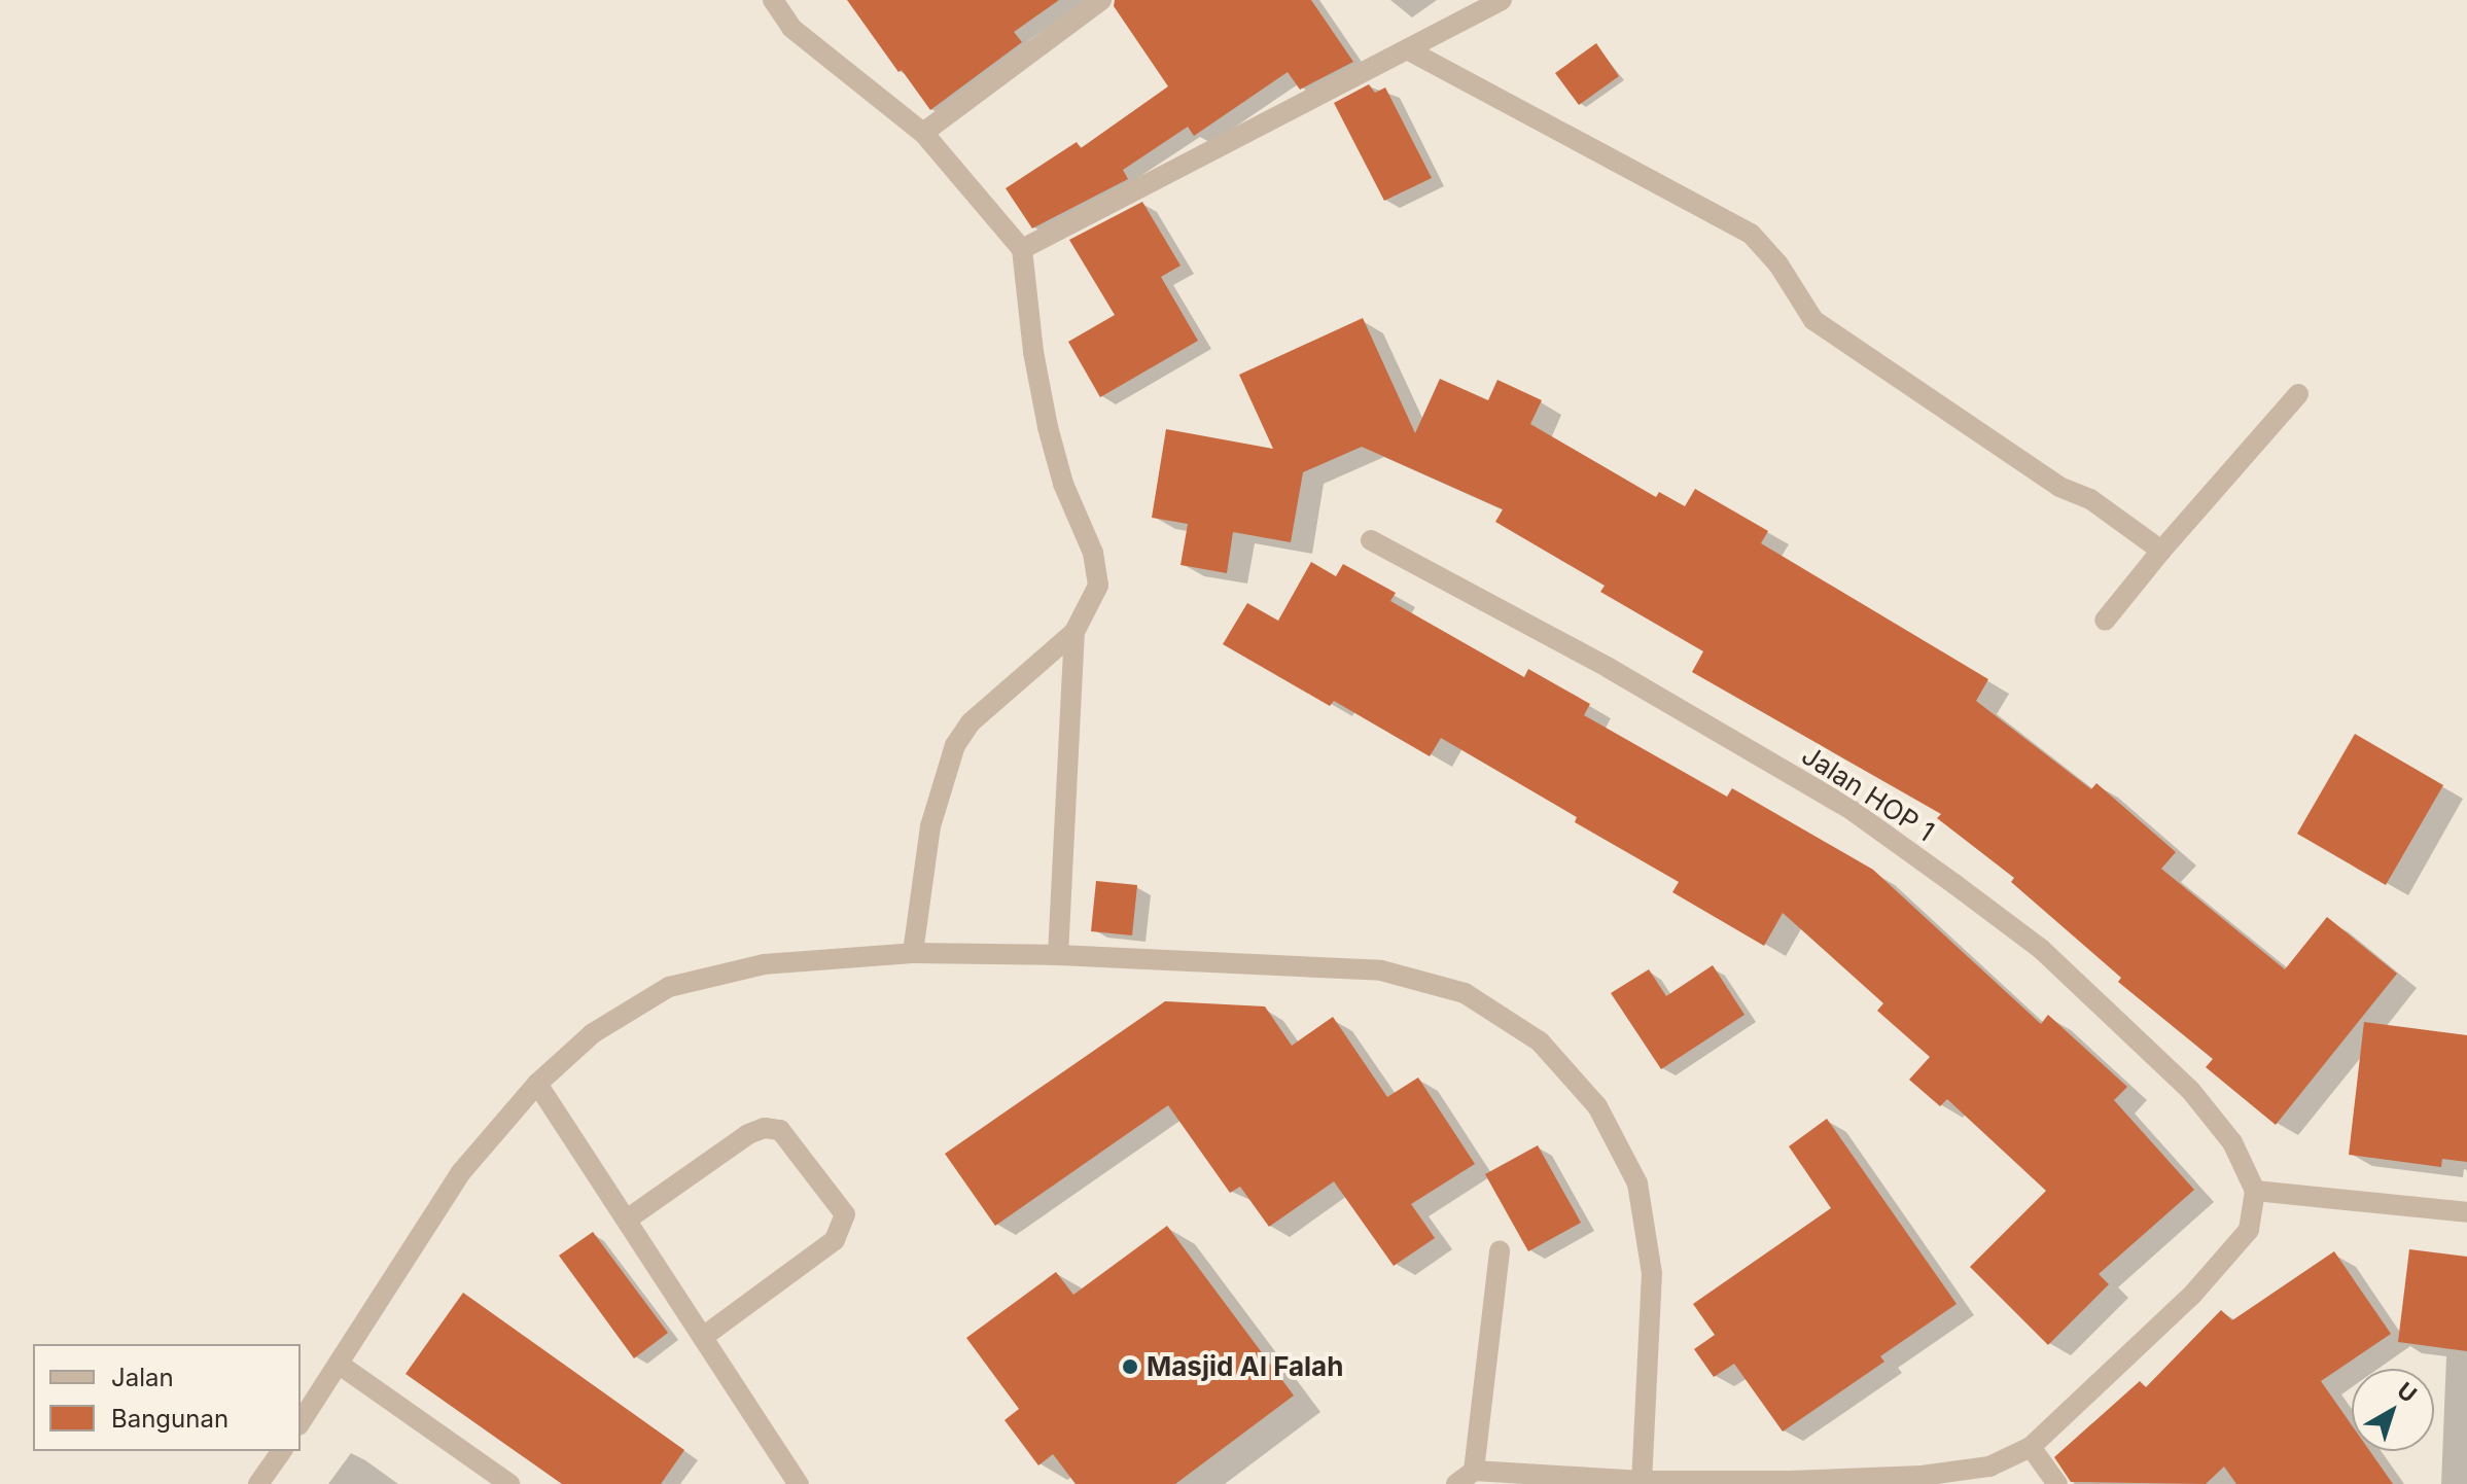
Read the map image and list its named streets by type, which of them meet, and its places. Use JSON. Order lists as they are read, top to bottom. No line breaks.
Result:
{"streets":{"street":["Jalan HOP 1"]},"places":["Masjid Al Falah"],"legend":["Jalan","Bangunan"],"north":"top right"}
